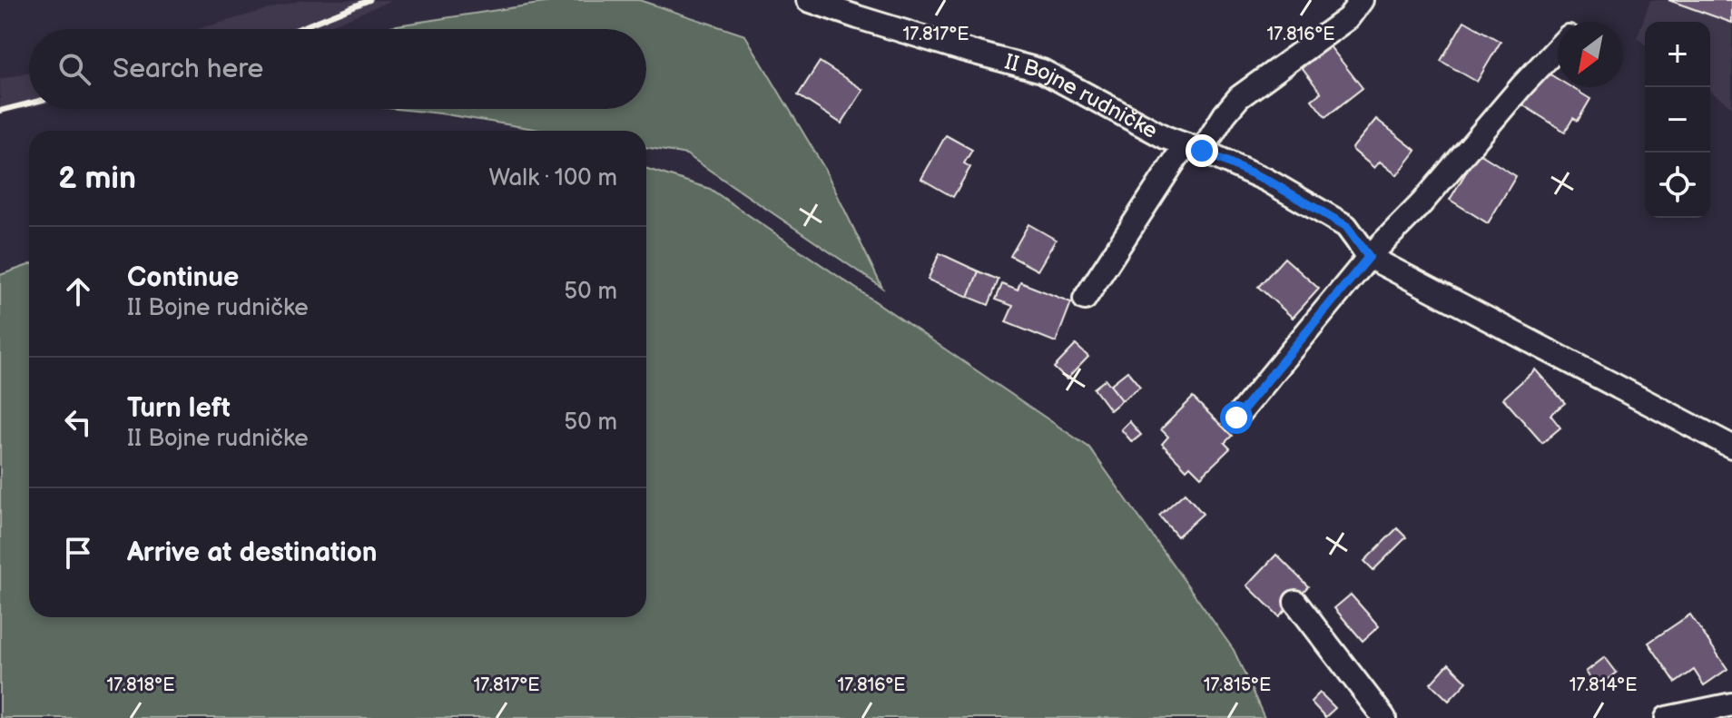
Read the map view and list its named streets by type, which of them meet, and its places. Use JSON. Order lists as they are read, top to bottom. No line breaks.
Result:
{"streets":{"street":["II Bojne rudničke"]},"north":"bottom left","page":{"map_buttons":["+","−"],"search":"Search here","heading":["2 min","Walk · 100 m"],"list":[["Continue","II Bojne rudničke","50 m"],["Turn left","II Bojne rudničke","50 m"],"Arrive at destination"]},"coordinates":["17.817°E","17.816°E","17.818°E","17.815°E","17.814°E"]}
